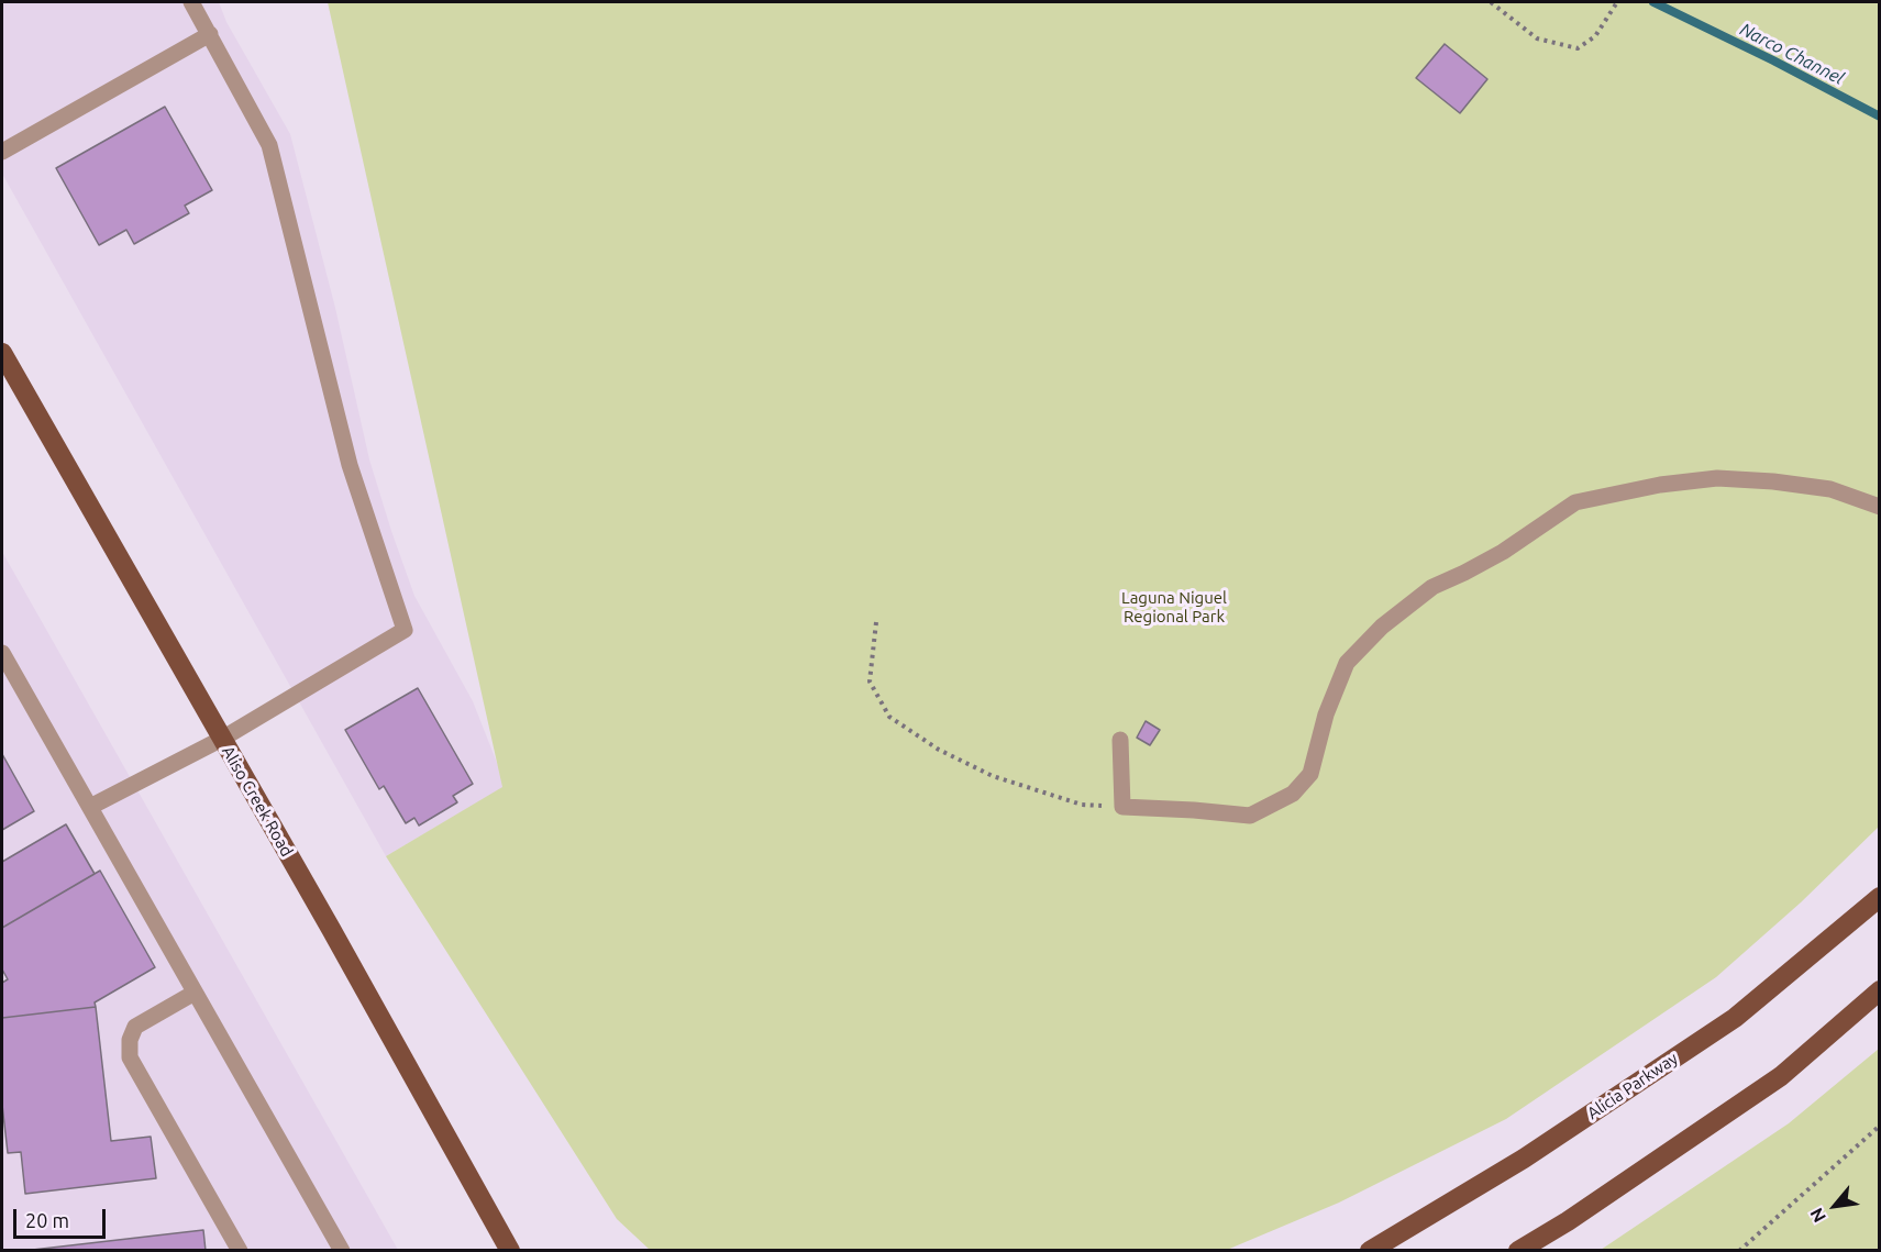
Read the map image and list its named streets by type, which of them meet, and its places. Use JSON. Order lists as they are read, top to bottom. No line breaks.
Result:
{"streets":{"main road":["Aliso Creek Road","Alicia Parkway"]},"water":["Narco Channel"],"parks":["Laguna Niguel Regional Park"],"scale_bar":"20 m","north":"bottom left"}
